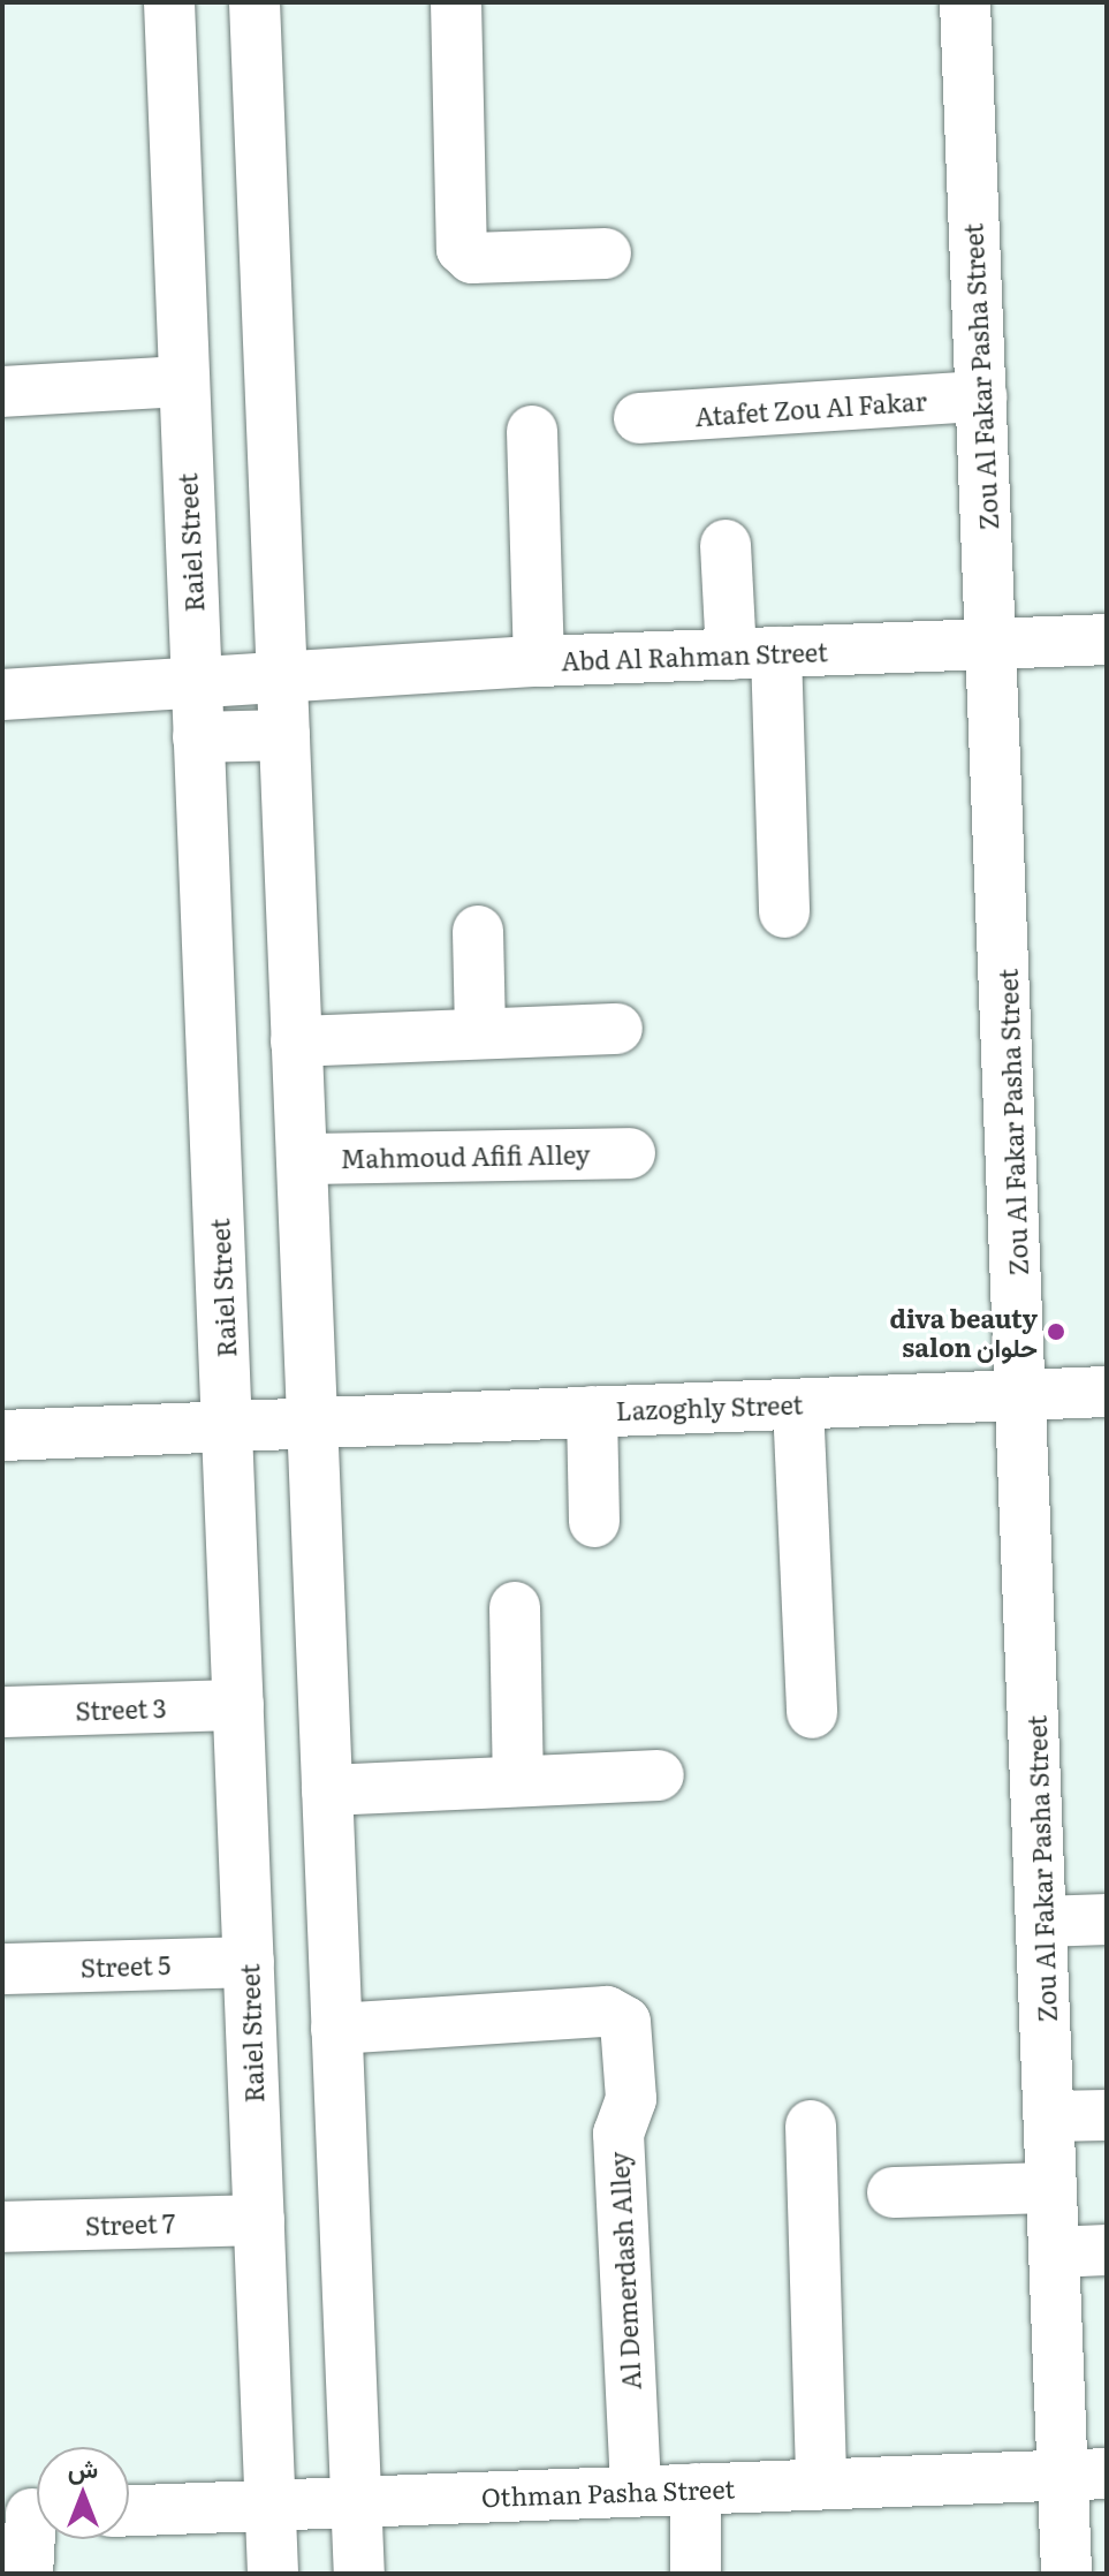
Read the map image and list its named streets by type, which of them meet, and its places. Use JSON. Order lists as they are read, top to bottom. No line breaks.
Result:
{"streets":{"street":["Zou Al Fakar Pasha Street","Atafet Zou Al Fakar","Raiel Street","Abd Al Rahman Street","Mahmoud Afifi Alley","Lazoghly Street","Street 3","Street 5","Street 7","Al Demerdash Alley","Othman Pasha Street"]},"crossings":[["Zou Al Fakar Pasha Street","Atafet Zou Al Fakar"],["Zou Al Fakar Pasha Street","Abd Al Rahman Street"],["Zou Al Fakar Pasha Street","Lazoghly Street"],["Zou Al Fakar Pasha Street","Othman Pasha Street"],["Raiel Street","Abd Al Rahman Street"],["Raiel Street","Lazoghly Street"],["Raiel Street","Street 3"],["Raiel Street","Street 5"],["Raiel Street","Street 7"],["Raiel Street","Othman Pasha Street"],["Al Demerdash Alley","Othman Pasha Street"]],"places":["diva beauty salon حلوان"],"north":"top"}
